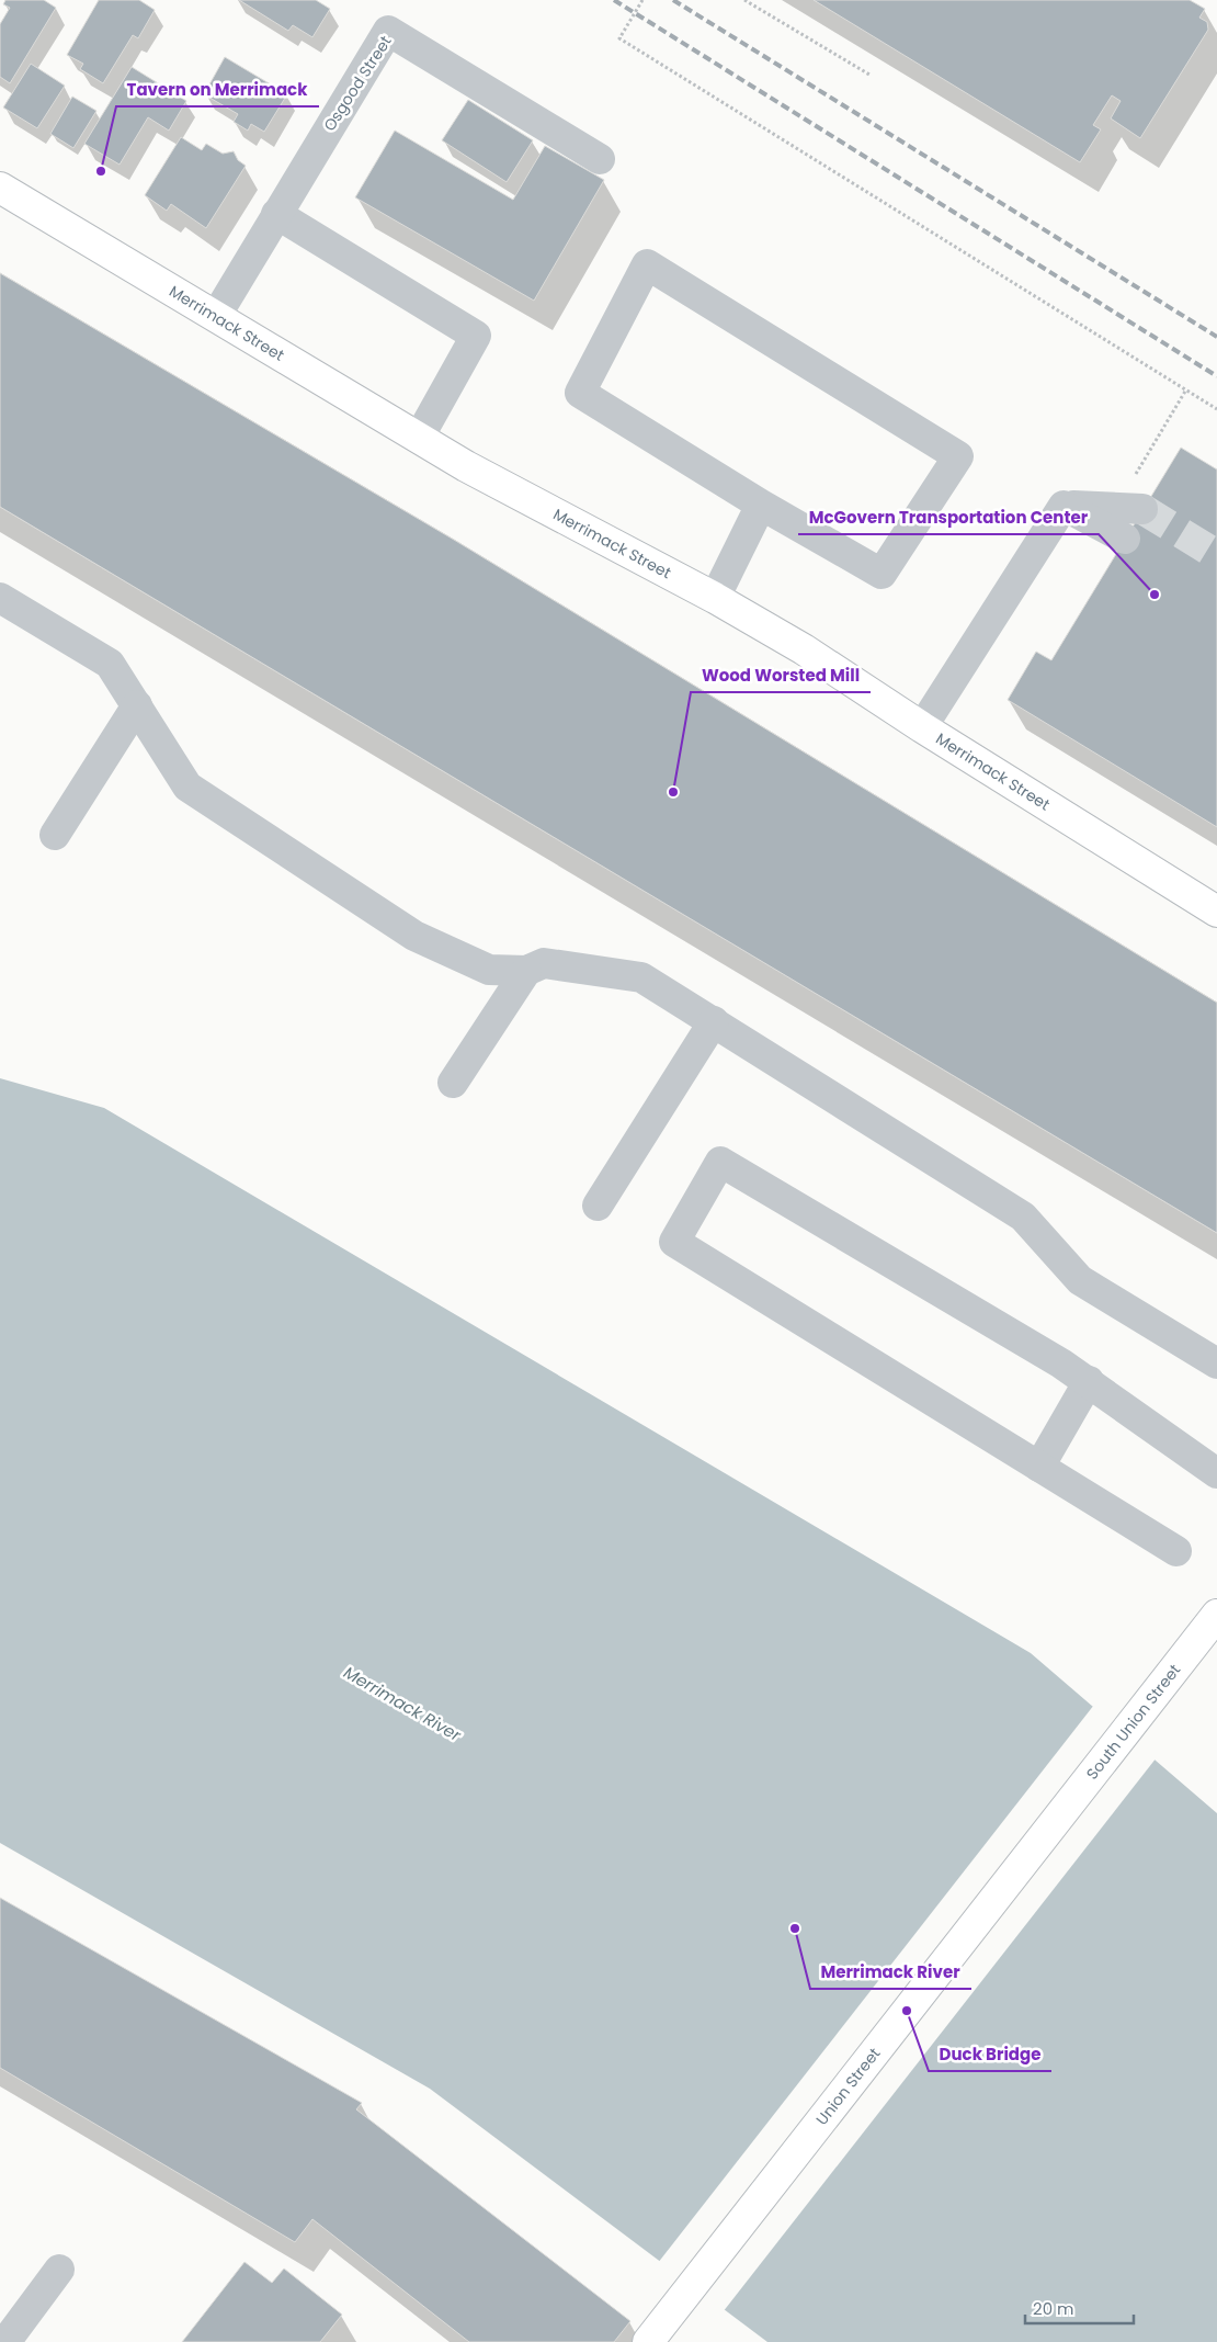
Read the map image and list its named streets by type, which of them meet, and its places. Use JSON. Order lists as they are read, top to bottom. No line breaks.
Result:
{"streets":{"main road":["Merrimack Street","South Union Street","Union Street"],"street":["Osgood Street"]},"crossings":[["Osgood Street","Merrimack Street"],["South Union Street","Union Street"]],"water":["Merrimack River"],"places":["Tavern on Merrimack","McGovern Transportation Center","Wood Worsted Mill","Merrimack River","Duck Bridge"],"scale_bar":"20 m"}
